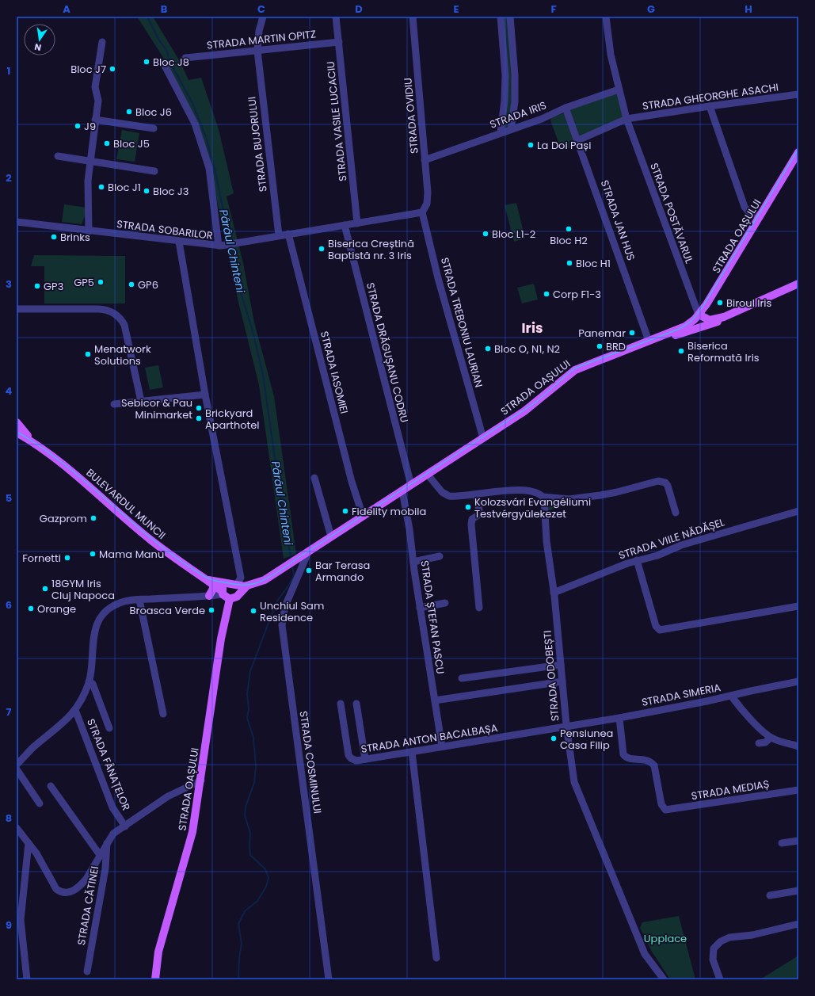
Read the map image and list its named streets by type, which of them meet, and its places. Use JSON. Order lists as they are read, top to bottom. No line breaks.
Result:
{"streets":{"main road":["STRADA OAȘULUI","BULEVARDUL MUNCII"],"street":["STRADA MARTIN OPITZ","STRADA GHEORGHE ASACHI","STRADA IRIS","STRADA OVIDIU","STRADA VASILE LUCACIU","STRADA BUJORULUI","STRADA POSTĂVARUL","STRADA JAN HUS","STRADA SOBARILOR","STRADA TREBONIU LAURIAN","STRADA DRĂGUȘANU CODRU","STRADA IASOMIEI","STRADA VIILE NĂDĂȘEL","STRADA ȘTEFAN PASCU","STRADA ODOBEȘTI","STRADA SIMERIA","STRADA ANTON BACALBAȘA","STRADA COSMINULUI","STRADA FÂNAȚELOR","STRADA MEDIAȘ","STRADA CĂTINEI"]},"crossings":[["STRADA MARTIN OPITZ","STRADA VASILE LUCACIU"],["STRADA MARTIN OPITZ","STRADA BUJORULUI"],["STRADA GHEORGHE ASACHI","STRADA POSTĂVARUL"],["STRADA IRIS","STRADA OVIDIU"],["STRADA IRIS","STRADA POSTĂVARUL"],["STRADA IRIS","STRADA JAN HUS"],["STRADA OVIDIU","STRADA SOBARILOR"],["STRADA OVIDIU","STRADA TREBONIU LAURIAN"],["STRADA VASILE LUCACIU","STRADA SOBARILOR"],["STRADA BUJORULUI","STRADA SOBARILOR"],["STRADA POSTĂVARUL","STRADA OAȘULUI"],["STRADA JAN HUS","STRADA OAȘULUI"],["STRADA SOBARILOR","STRADA TREBONIU LAURIAN"],["STRADA SOBARILOR","STRADA DRĂGUȘANU CODRU"],["STRADA SOBARILOR","STRADA IASOMIEI"],["STRADA OAȘULUI","STRADA TREBONIU LAURIAN"],["STRADA OAȘULUI","STRADA DRĂGUȘANU CODRU"],["STRADA OAȘULUI","STRADA IASOMIEI"],["STRADA OAȘULUI","BULEVARDUL MUNCII"],["STRADA OAȘULUI","STRADA ȘTEFAN PASCU"],["STRADA OAȘULUI","STRADA COSMINULUI"],["STRADA OAȘULUI","STRADA FÂNAȚELOR"],["BULEVARDUL MUNCII","STRADA FÂNAȚELOR"],["STRADA VIILE NĂDĂȘEL","STRADA ODOBEȘTI"],["STRADA ȘTEFAN PASCU","STRADA ANTON BACALBAȘA"],["STRADA ODOBEȘTI","STRADA SIMERIA"],["STRADA ODOBEȘTI","STRADA ANTON BACALBAȘA"],["STRADA SIMERIA","STRADA ANTON BACALBAȘA"],["STRADA SIMERIA","STRADA MEDIAȘ"]],"districts":["Iris"],"water":["Pârâul Chinteni"],"parks":["Upplace"],"places":["Bloc J8","Bloc J7","Bloc J6","J9","Bloc J5","La Doi Pași","Bloc J1","Bloc J3","Bloc H2","Bloc L1-2","Brinks","Biserica Creștină Baptistă nr. 3 Iris","Bloc H1","GP5","GP6","GP3","Corp F1-3","Biroul Iris","Panemar","BRD","Bloc O, N1, N2","Biserica Reformată Iris","Menatwork Solutions","Sebicor & Pau Minimarket","Brickyard Aparthotel","Kolozsvári Evangéliumi Testvérgyülekezet","Fidelity mobila","Gazprom","Mama Manu","Fornetti","Bar Terasa Armando","18GYM Iris Cluj Napoca","Orange","Broasca Verde","Unchiul Sam Residence","Pensiunea Casa Filip"],"north":"bottom","grid":{"columns":["A","B","C","D","E","F","G","H"],"rows":["1","2","3","4","5","6","7","8","9"]}}
